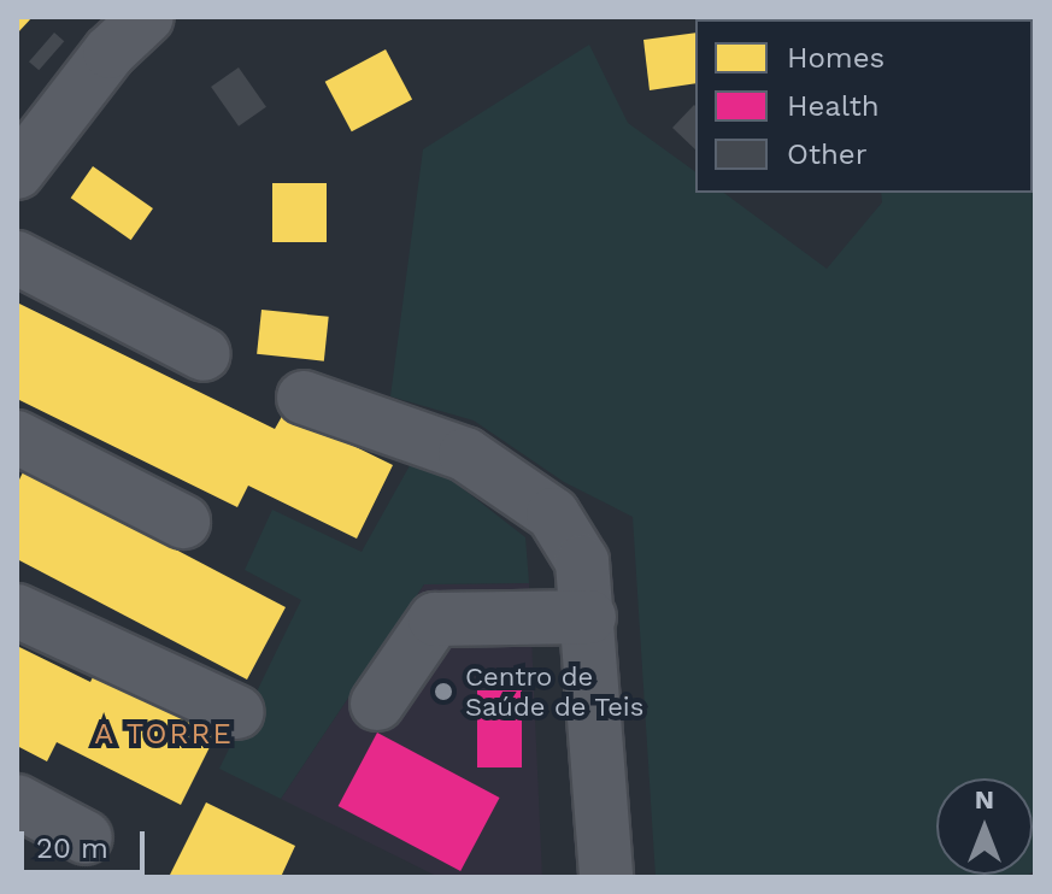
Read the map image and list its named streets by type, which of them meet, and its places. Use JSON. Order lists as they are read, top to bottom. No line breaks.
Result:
{"districts":["A TORRE"],"places":["Centro de Saúde de Teis"],"legend":["Homes","Health","Other"],"scale_bar":"20 m","north":"top"}
